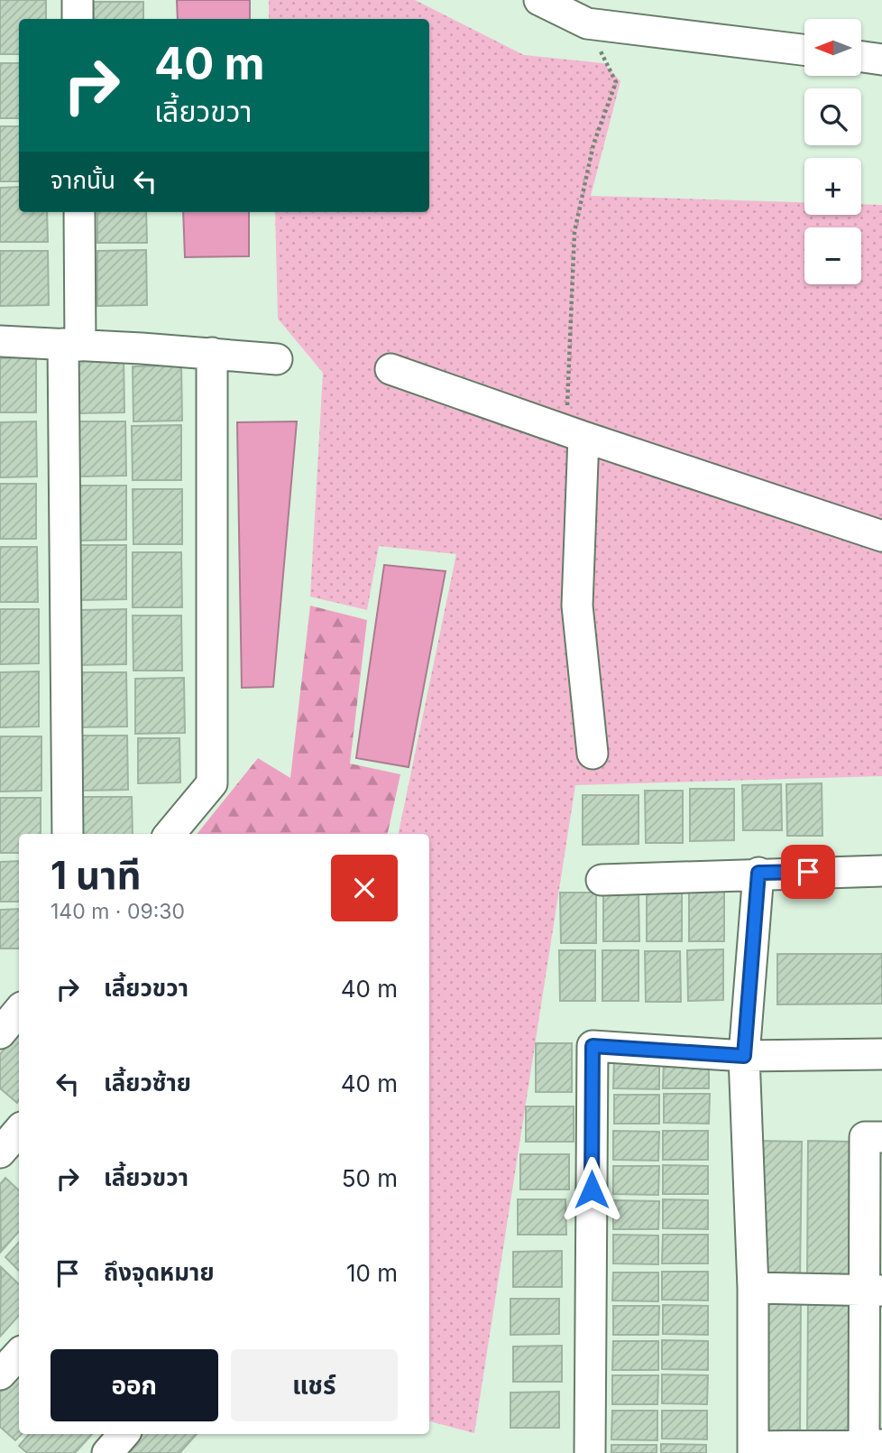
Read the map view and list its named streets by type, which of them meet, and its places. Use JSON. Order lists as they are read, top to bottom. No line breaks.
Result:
{"north":"left","page":{"map_buttons":["+","−"],"turn":["40 m","เลี้ยวขวา"],"then":"จากนั้น","heading":["1 นาที","140 m · 09:30"],"list":[{"name":"เลี้ยวขวา","value":"40 m"},{"name":"เลี้ยวซ้าย","value":"40 m"},{"name":"เลี้ยวขวา","value":"50 m"},{"name":"ถึงจุดหมาย","value":"10 m"}],"buttons":["ออก","แชร์"]}}
